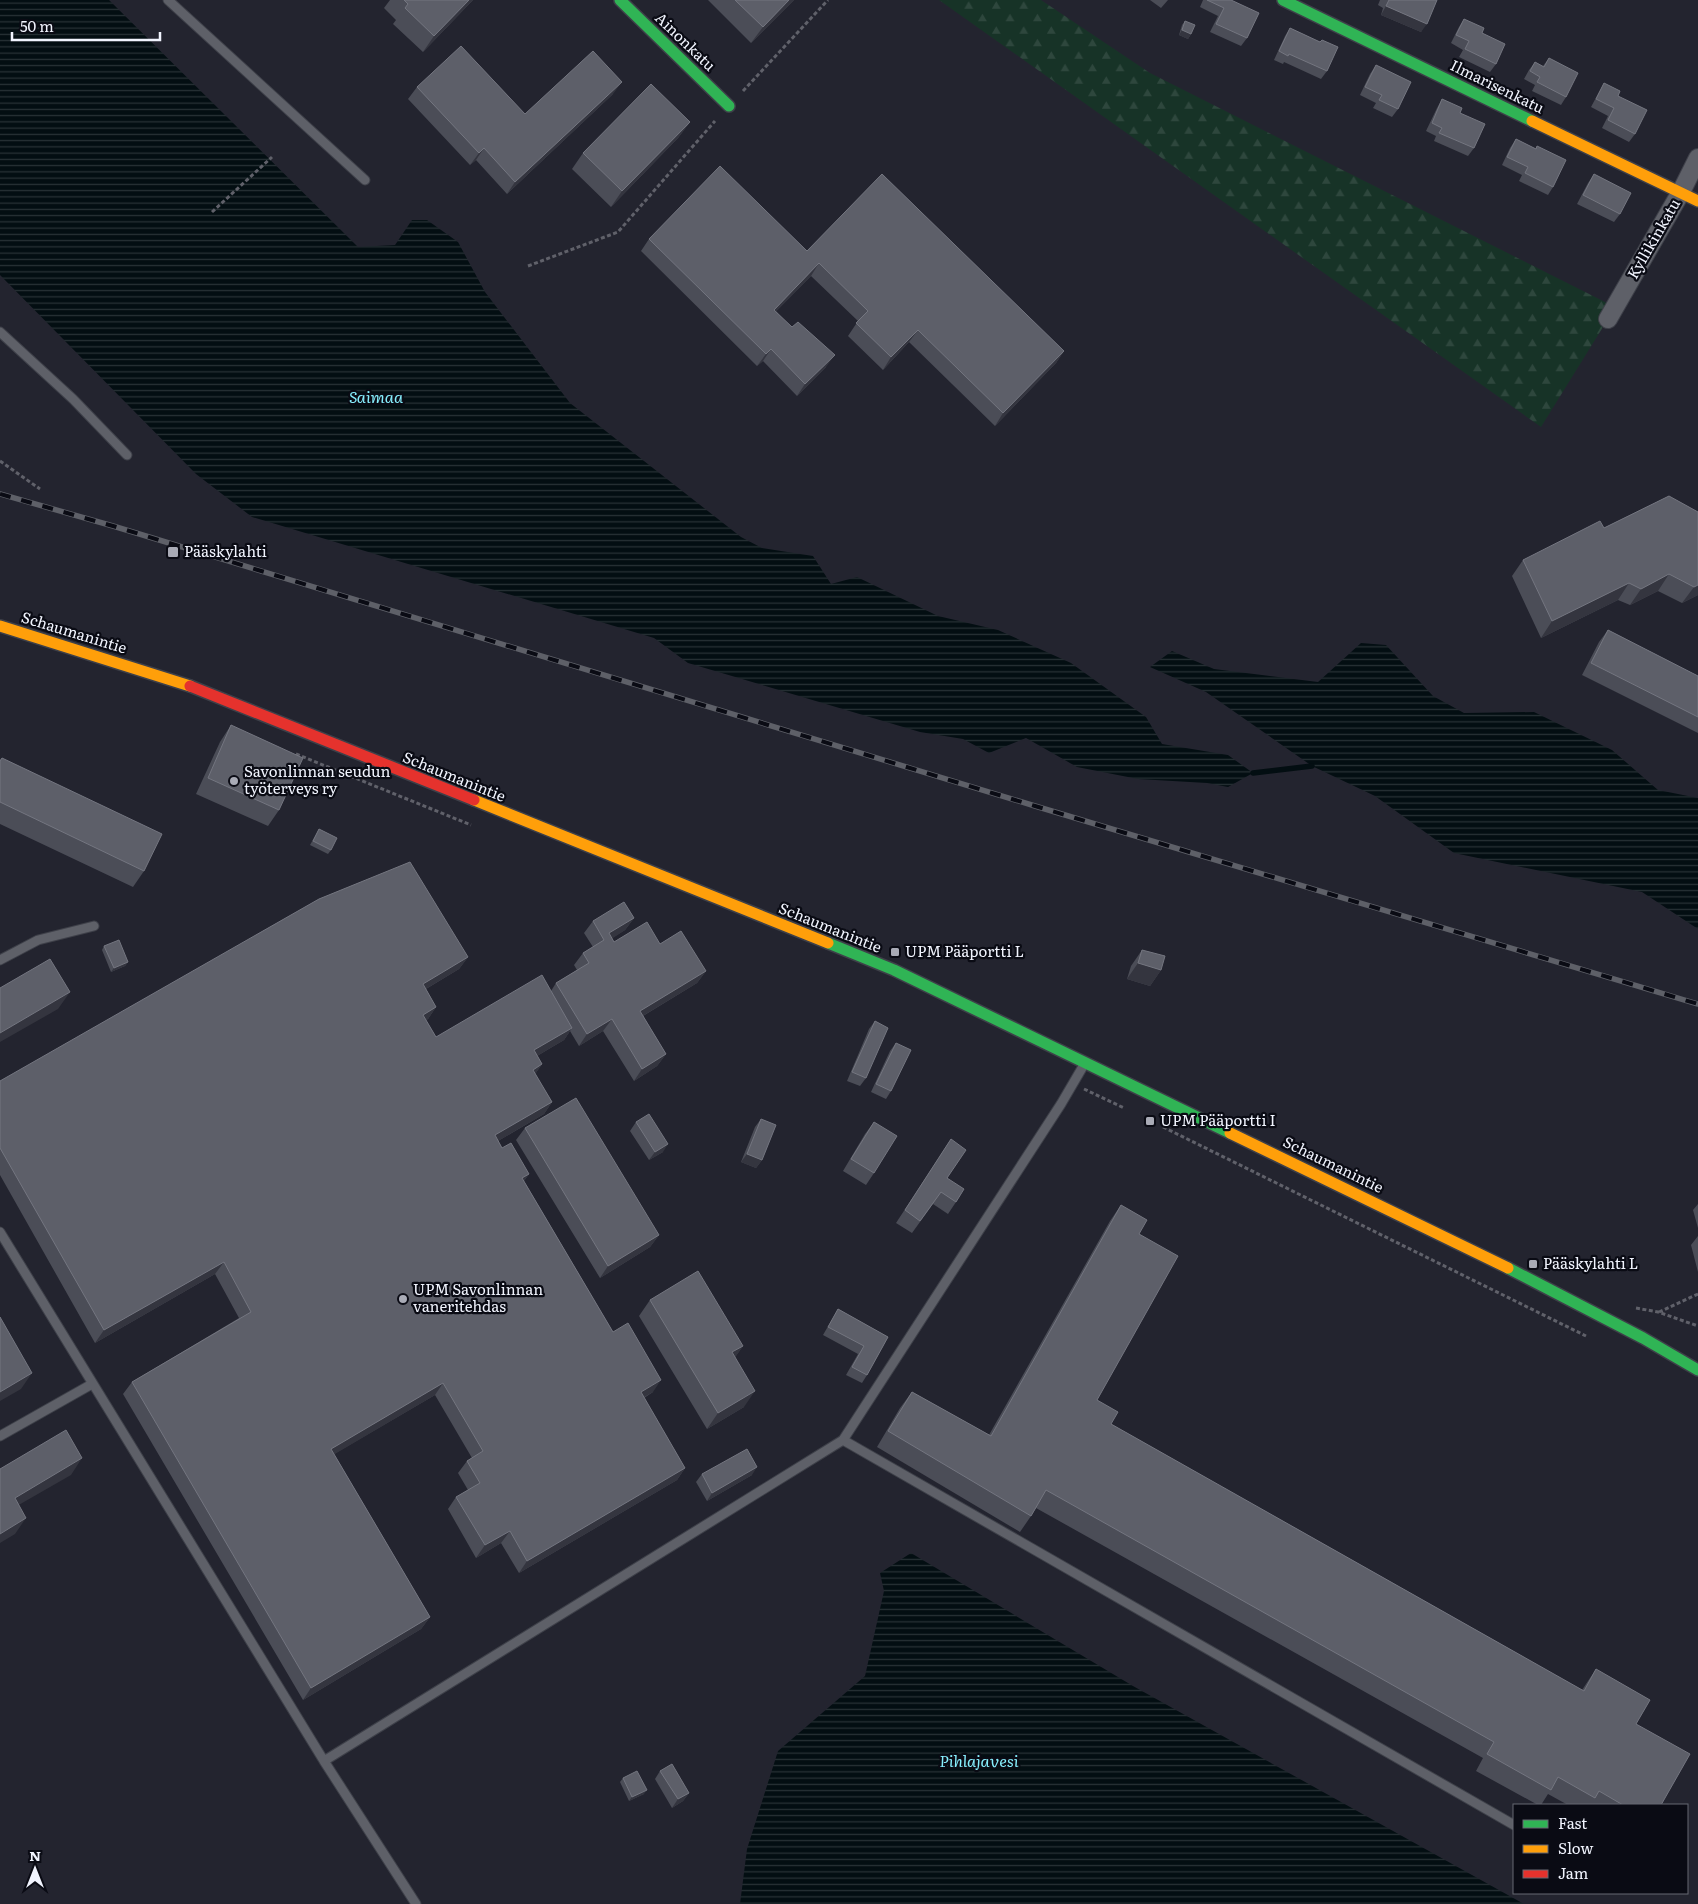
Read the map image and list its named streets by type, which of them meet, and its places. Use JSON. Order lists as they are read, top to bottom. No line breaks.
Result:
{"streets":{"street":["Ainonkatu","Ilmarisenkatu","Kyllikinkatu","Schaumanintie"]},"crossings":[["Ilmarisenkatu","Kyllikinkatu"]],"water":["Saimaa","Pihlajavesi"],"places":{"transit":["Pääskylahti","UPM Pääportti L","UPM Pääportti I","Pääskylahti L"],"other":["Savonlinnan seudun työterveys ry","UPM Savonlinnan vaneritehdas"]},"legend":["Fast","Slow","Jam"],"scale_bar":"50 m","north":"top"}
